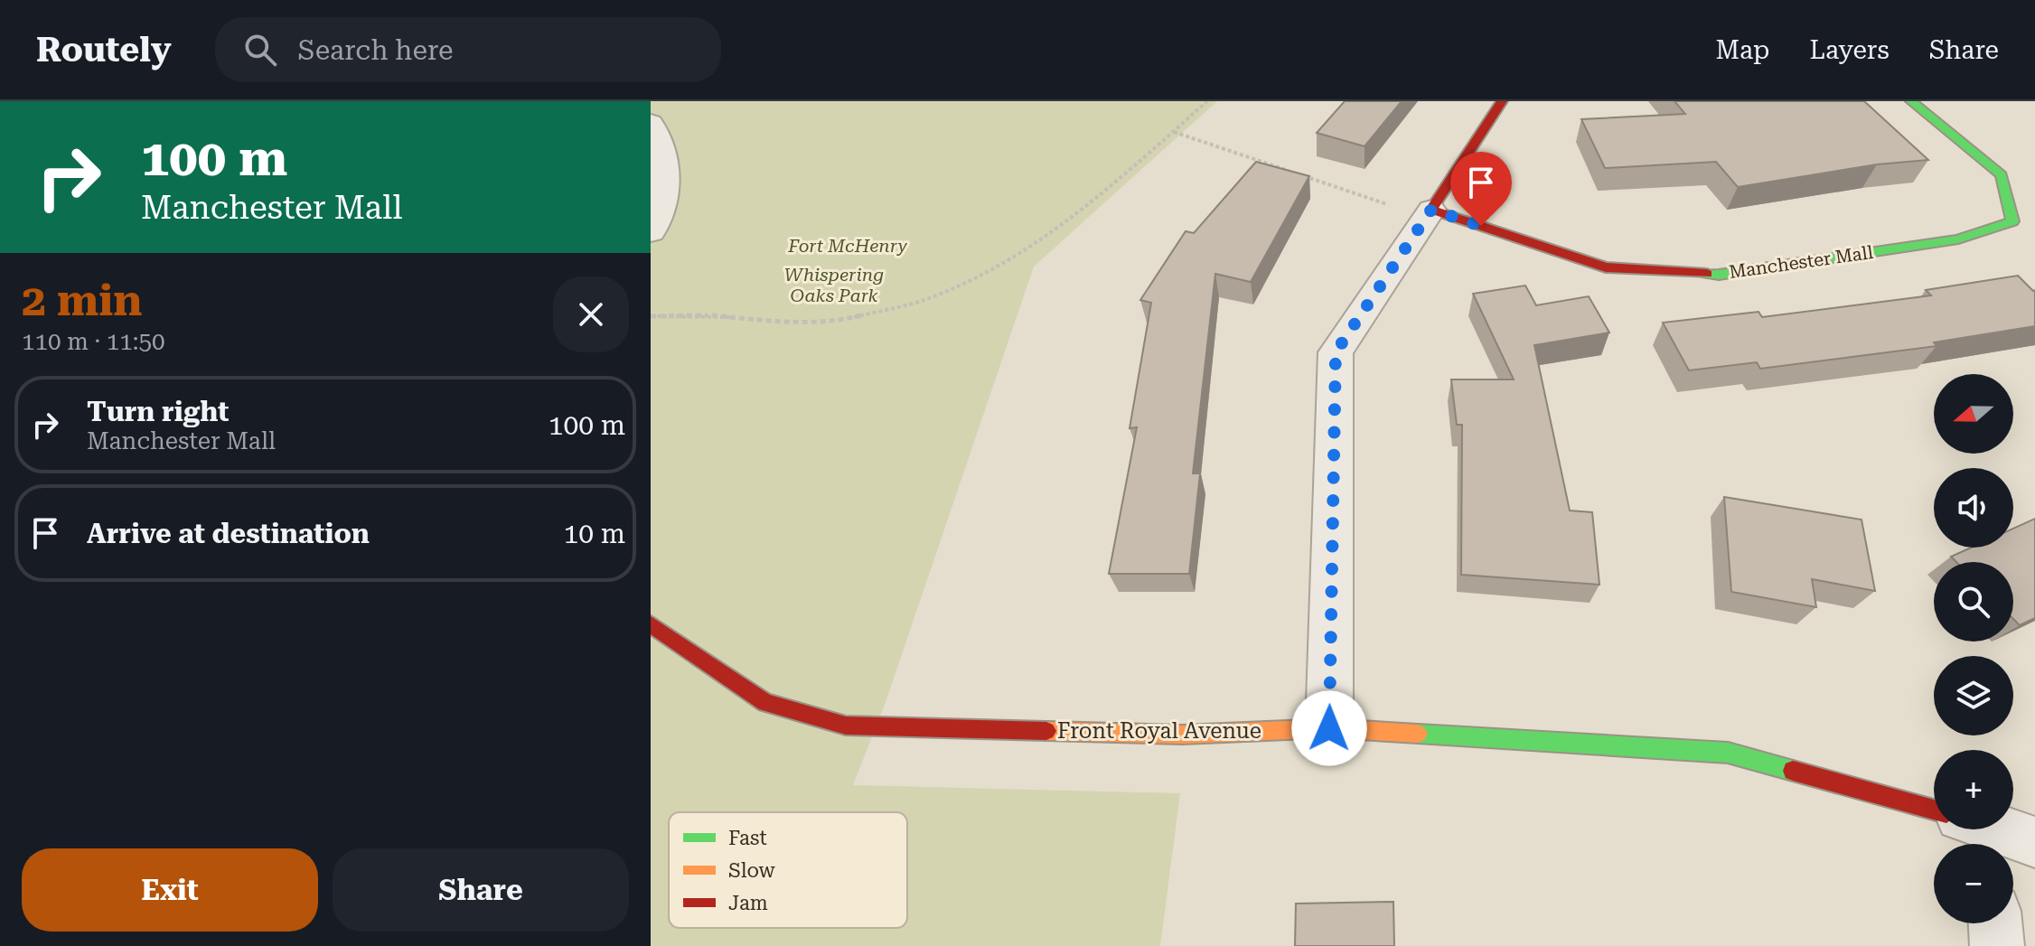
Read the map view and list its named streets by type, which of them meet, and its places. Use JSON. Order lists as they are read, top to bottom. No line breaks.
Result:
{"streets":{"street":["Manchester Mall","Front Royal Avenue"]},"parks":["Fort McHenry","Whispering Oaks Park"],"legend":["Fast","Slow","Jam"],"north":"left","page":{"header":"Routely","search":"Search here","nav":["Map","Layers","Share"],"turn":["100 m","Manchester Mall"],"heading":["2 min","110 m · 11:50"],"map_buttons":["+","−"],"list":[{"name":"Turn right","note":"Manchester Mall","value":"100 m"},{"name":"Arrive at destination","value":"10 m"}],"buttons":["Exit","Share"]}}
